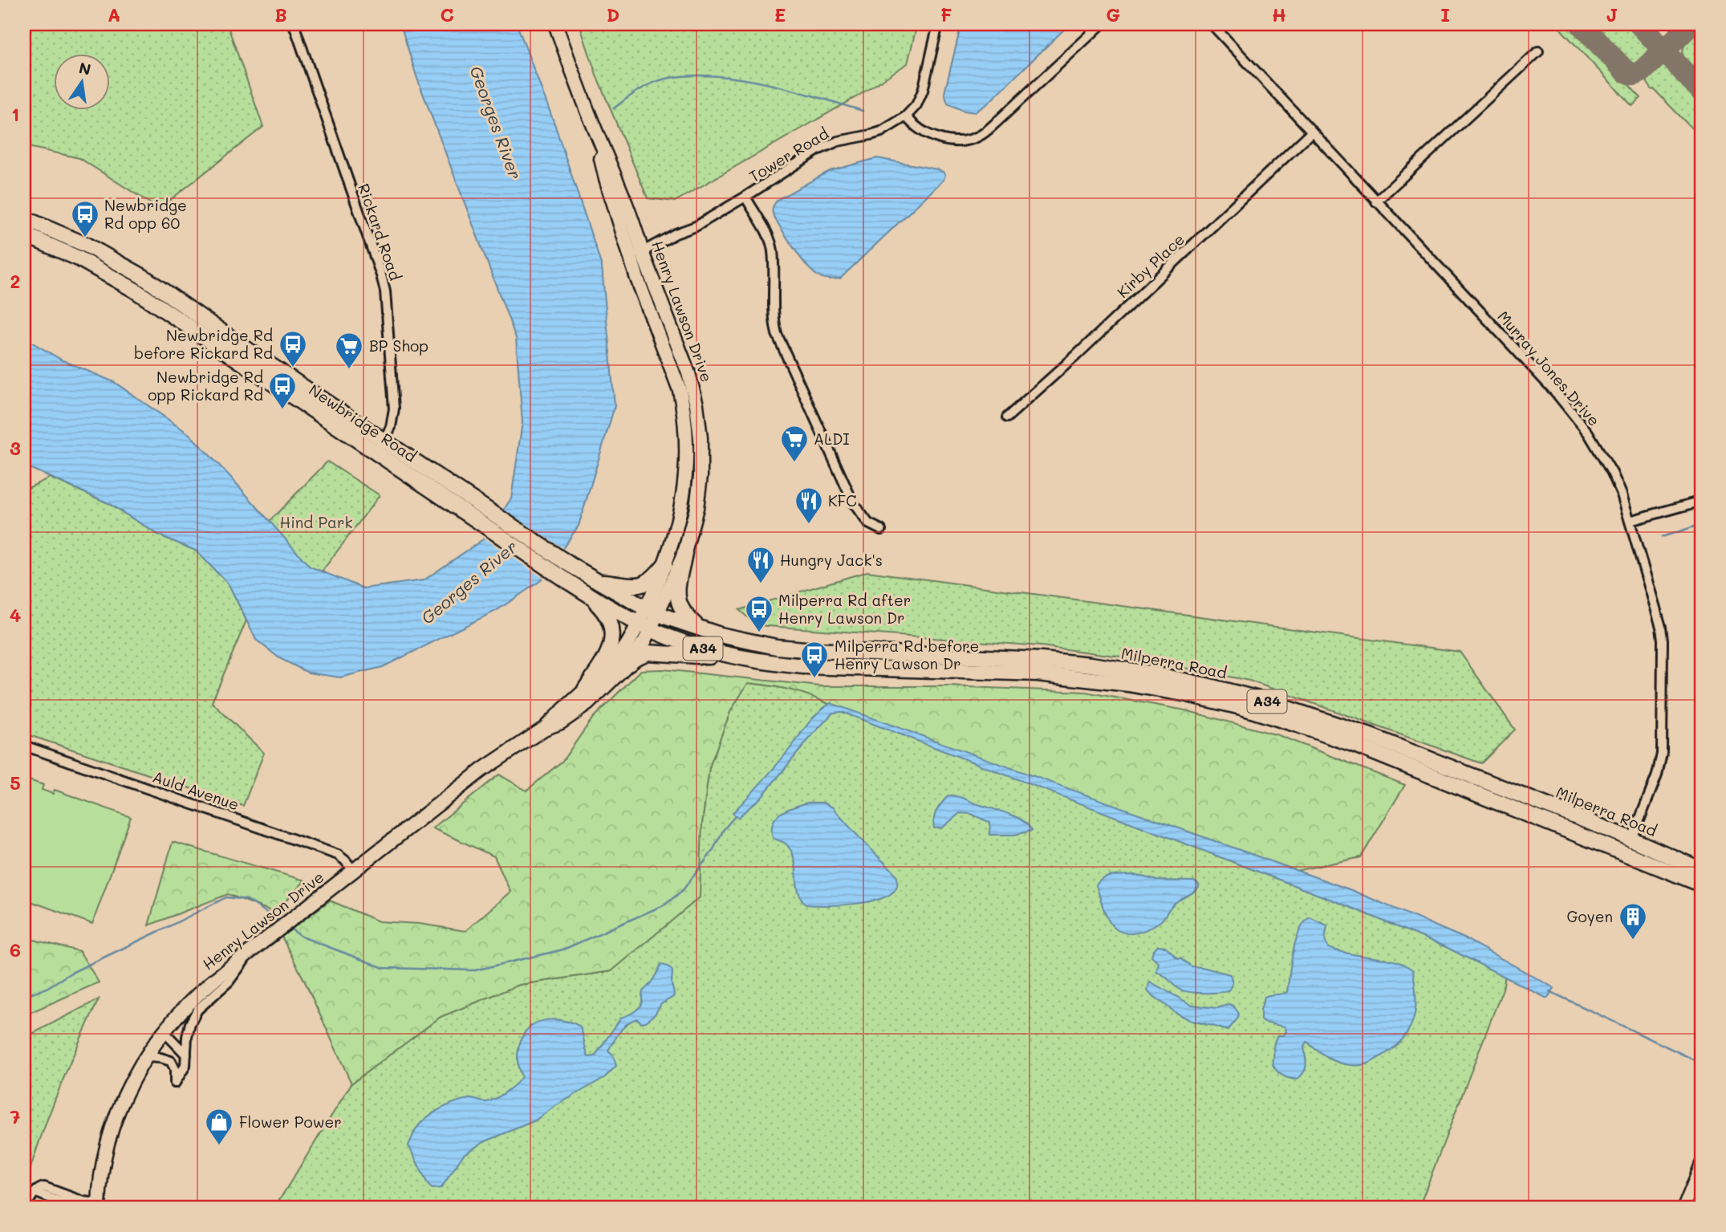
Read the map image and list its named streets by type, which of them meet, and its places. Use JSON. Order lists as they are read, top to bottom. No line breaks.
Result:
{"streets":{"highway":["Newbridge Road","A34","Milperra Road"],"main road":["Henry Lawson Drive"],"street":["Tower Road","Rickard Road","Kirby Place","Murray Jones Drive","Auld Avenue"]},"crossings":[["Tower Road","Henry Lawson Drive"],["Rickard Road","Newbridge Road"],["Kirby Place","Murray Jones Drive"],["Henry Lawson Drive","Newbridge Road"],["Henry Lawson Drive","Milperra Road"],["Henry Lawson Drive","Auld Avenue"],["Murray Jones Drive","Milperra Road"],["Newbridge Road","Milperra Road"]],"water":["Georges River"],"parks":["Hind Park"],"places":{"bus stop":["Newbridge Rd opp 60","Newbridge Rd before Rickard Rd","Newbridge Rd opp Rickard Rd","Milperra Rd after Henry Lawson Dr","Milperra Rd before Henry Lawson Dr"],"supermarket":["BP Shop","ALDI"],"restaurant":["KFC","Hungry Jack's"],"building":["Goyen"],"shop":["Flower Power"]},"north":"top","grid":{"columns":["A","B","C","D","E","F","G","H","I","J"],"rows":["1","2","3","4","5","6","7"]}}
